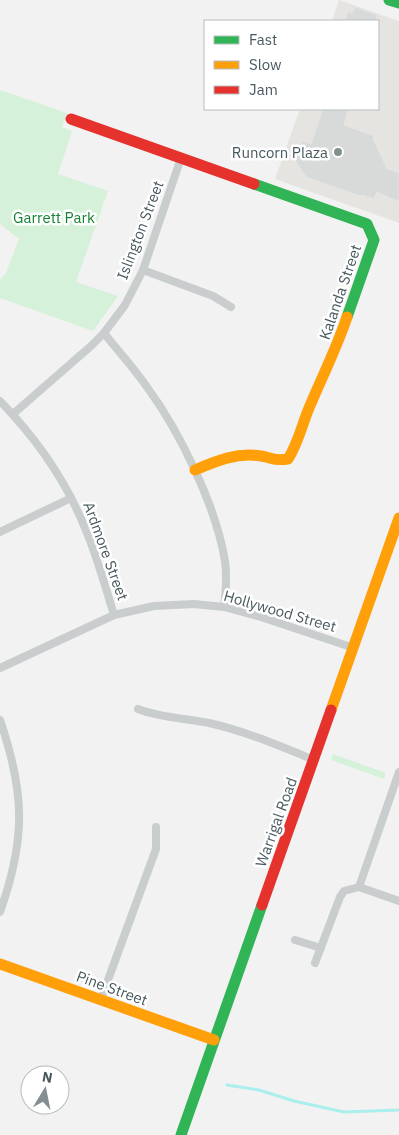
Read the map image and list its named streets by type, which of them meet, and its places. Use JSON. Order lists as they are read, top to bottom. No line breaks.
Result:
{"streets":{"street":["Islington Street","Kalanda Street","Ardmore Street","Hollywood Street","Warrigal Road","Pine Street"]},"crossings":[["Islington Street","Kalanda Street"],["Islington Street","Ardmore Street"],["Ardmore Street","Hollywood Street"],["Hollywood Street","Warrigal Road"],["Warrigal Road","Pine Street"]],"parks":["Garrett Park"],"places":["Runcorn Plaza"],"legend":["Fast","Slow","Jam"],"north":"top"}
